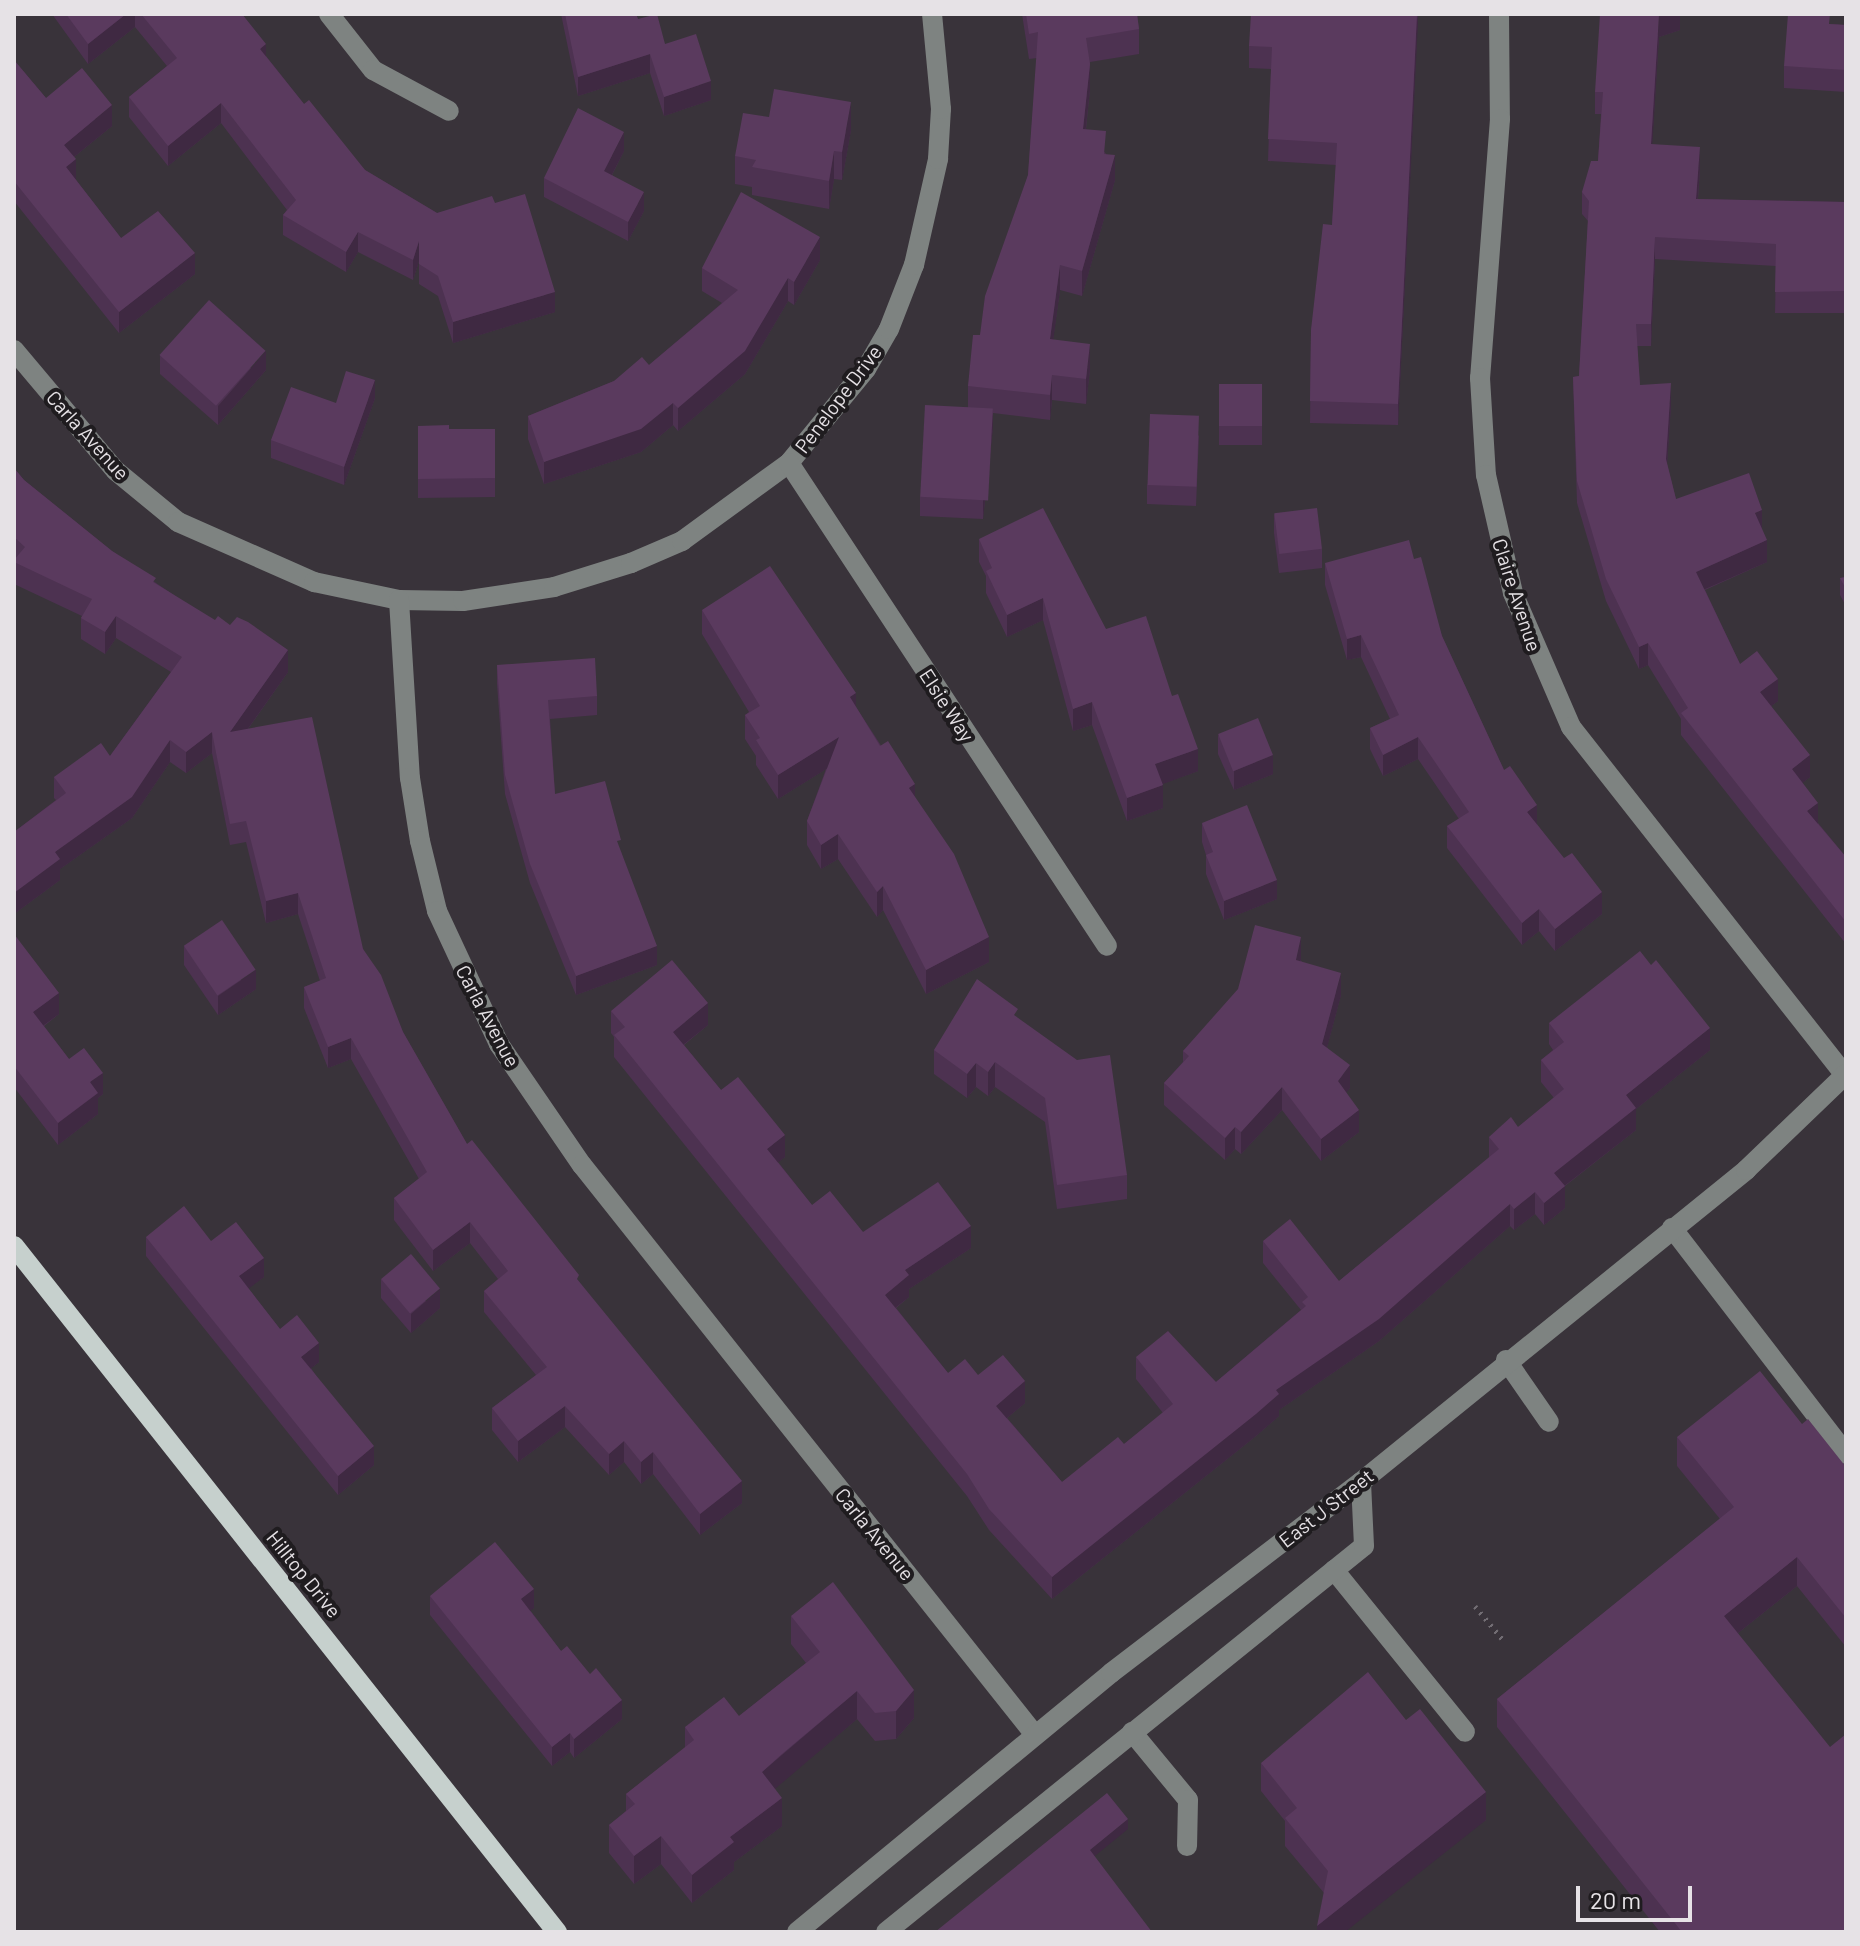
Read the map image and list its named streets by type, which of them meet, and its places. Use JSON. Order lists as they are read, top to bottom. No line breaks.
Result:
{"streets":{"main road":["Hilltop Drive"],"street":["Penelope Drive","Carla Avenue","Claire Avenue","Elsie Way","East J Street"]},"crossings":[["Penelope Drive","Carla Avenue"],["Penelope Drive","Elsie Way"],["Carla Avenue","East J Street"],["Claire Avenue","East J Street"]],"scale_bar":"20 m"}
